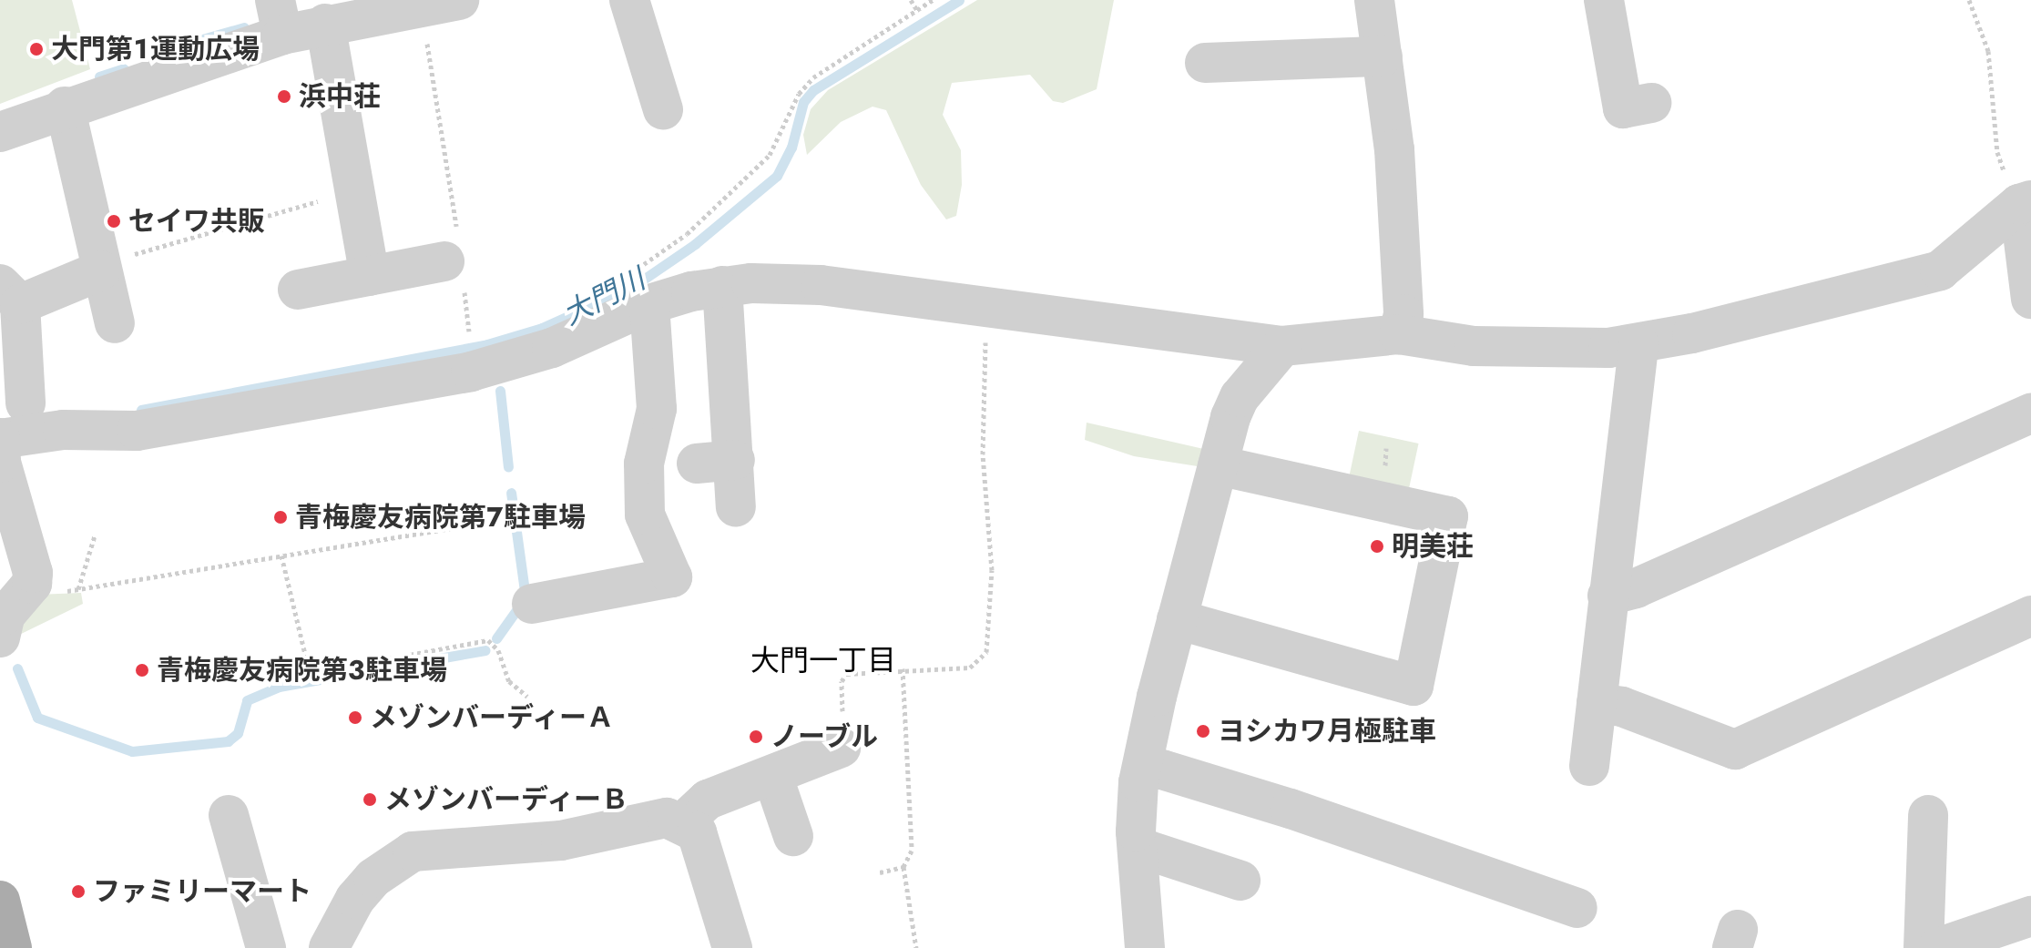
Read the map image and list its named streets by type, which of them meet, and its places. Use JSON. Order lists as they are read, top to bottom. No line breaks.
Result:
{"districts":["大門一丁目"],"water":["大門川"],"places":["大門第１運動広場","浜中荘","セイワ共販","青梅慶友病院第７駐車場","明美荘","青梅慶友病院第３駐車場","メゾンバーディーＡ","ヨシカワ月極駐車","ノーブル","メゾンバーディーＢ","ファミリーマート"]}
